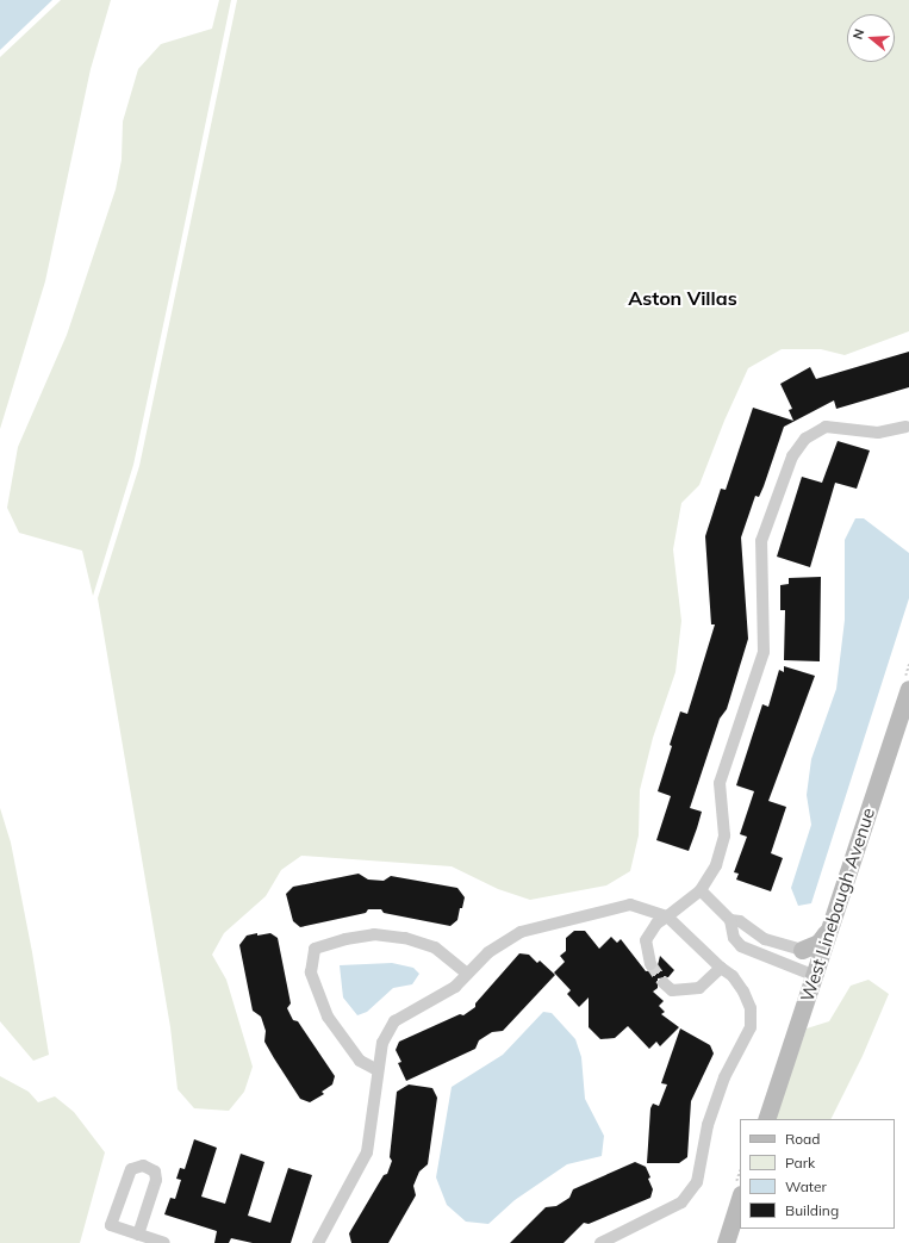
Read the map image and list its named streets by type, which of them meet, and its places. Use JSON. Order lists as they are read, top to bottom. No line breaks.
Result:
{"streets":{"main road":["West Linebaugh Avenue"]},"districts":["Aston Villas"],"legend":["Road","Park","Water","Building"],"north":"left"}
